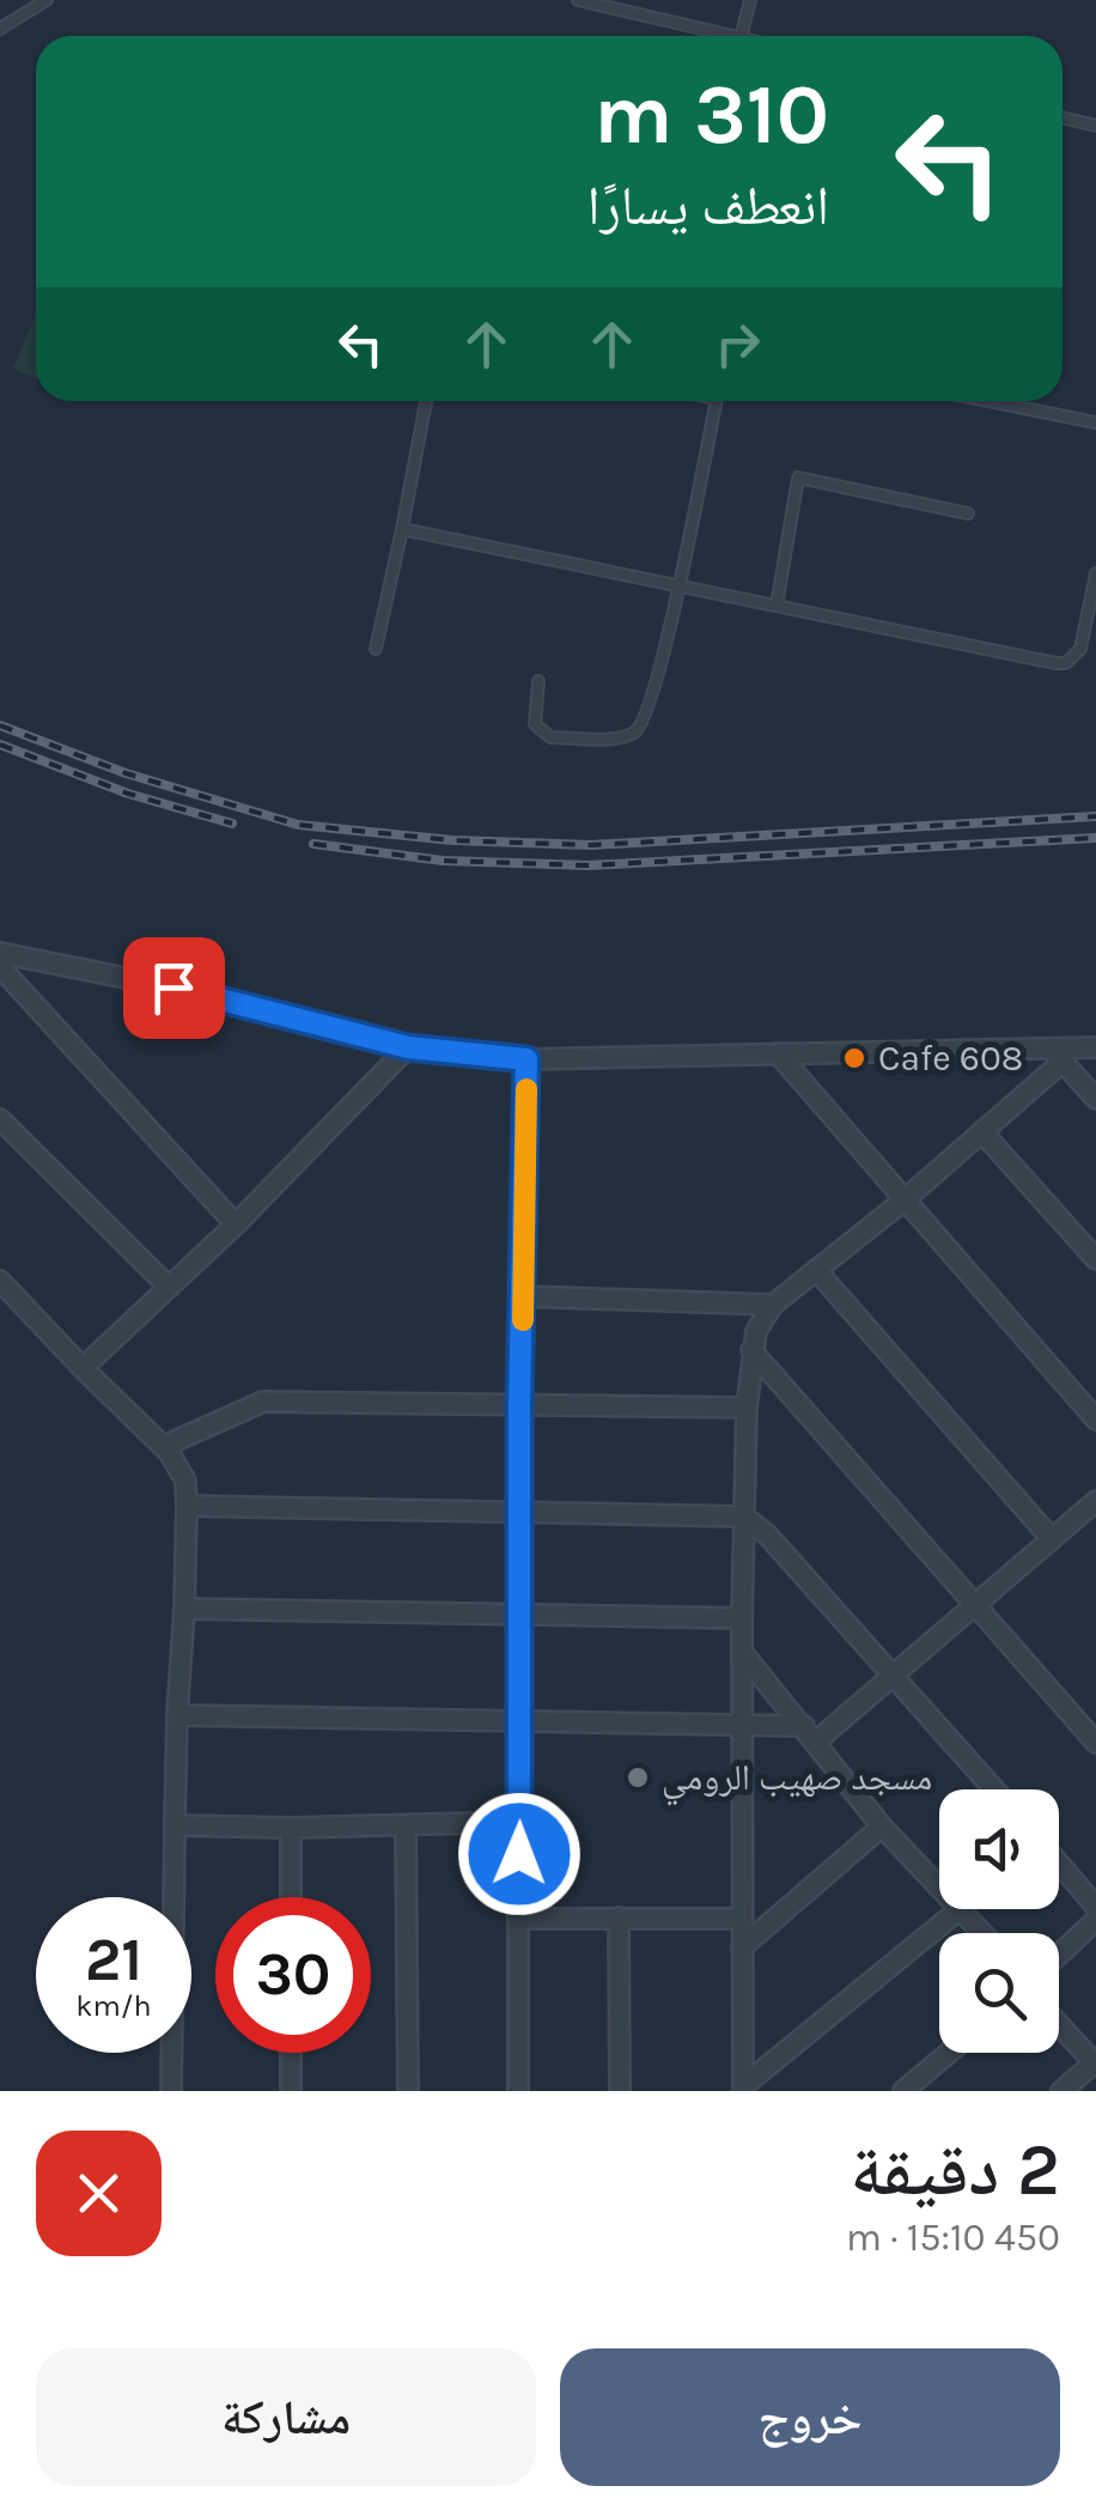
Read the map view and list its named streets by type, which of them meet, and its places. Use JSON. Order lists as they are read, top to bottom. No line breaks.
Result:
{"places":["Cafe 608","مسجد صهيب الرومي"],"page":{"turn":["310 m","انعطف يسارًا"],"speed":"21 km/h","limit":"30","heading":["2 دقيقة","450 m · 15:10"],"buttons":["خروج","مشاركة"]}}
